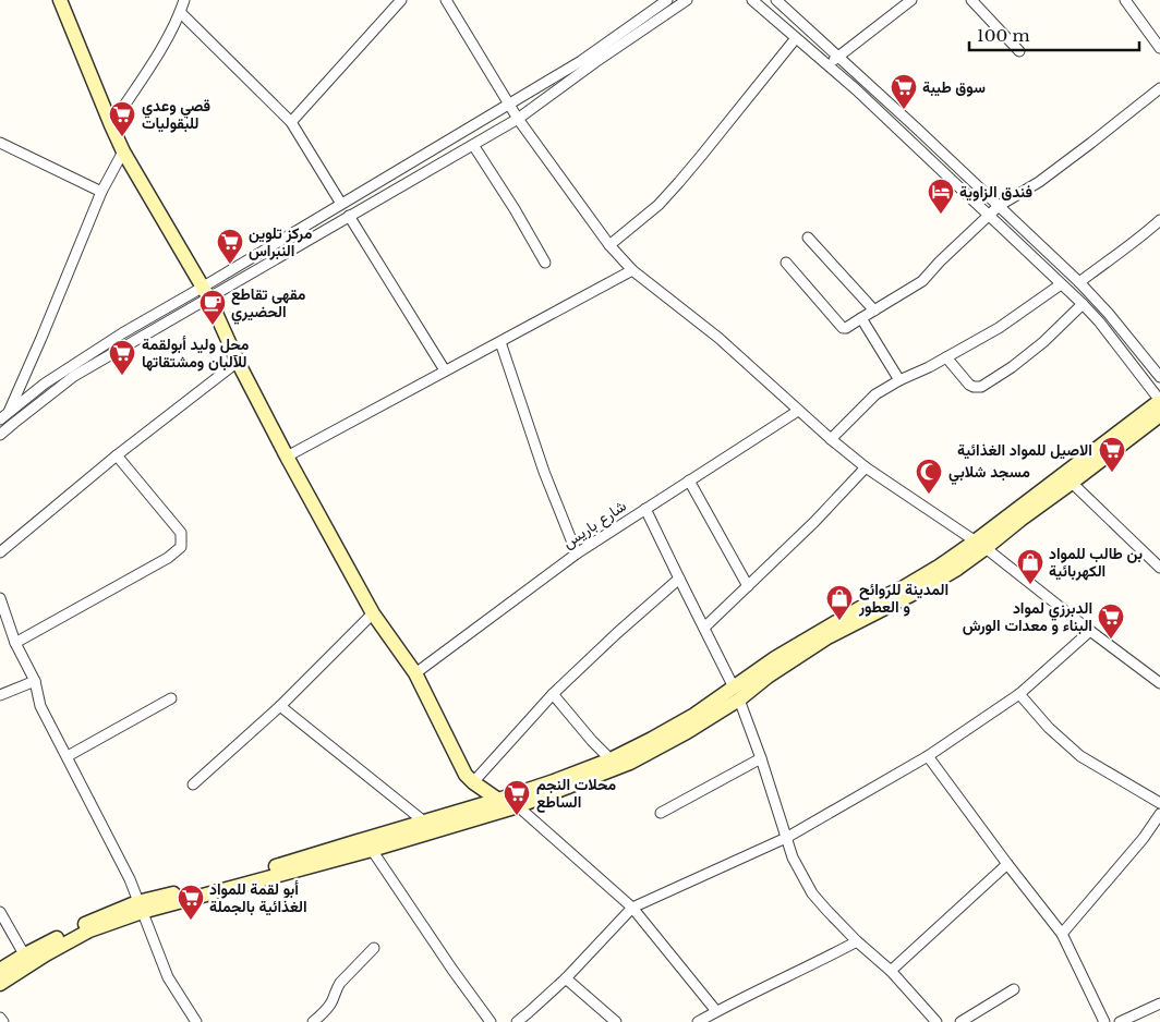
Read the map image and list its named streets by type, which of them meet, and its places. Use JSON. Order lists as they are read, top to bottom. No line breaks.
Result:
{"streets":{"street":["شارع باريس"]},"places":{"supermarket":["سوق طيبة","قصي وعدي للبقوليات","مركز تلوين النبراس","محل وليد أبولقمة للآلبان ومشتقاتها","الاصيل للمواد الغذائية","الدبرزي لمواد البناء و معدات الورش","محلات النجم الساطع","أبو لقمة للمواد الغذائية بالجملة"],"hotel":["فندق الزاوية"],"cafe":["مقهى تقاطع الحضيري"],"mosque":["مسجد شلابي"],"shop":["بن طالب للمواد الكهربائية","المدينة للروائح و العطور"]},"scale_bar":"100 m"}
